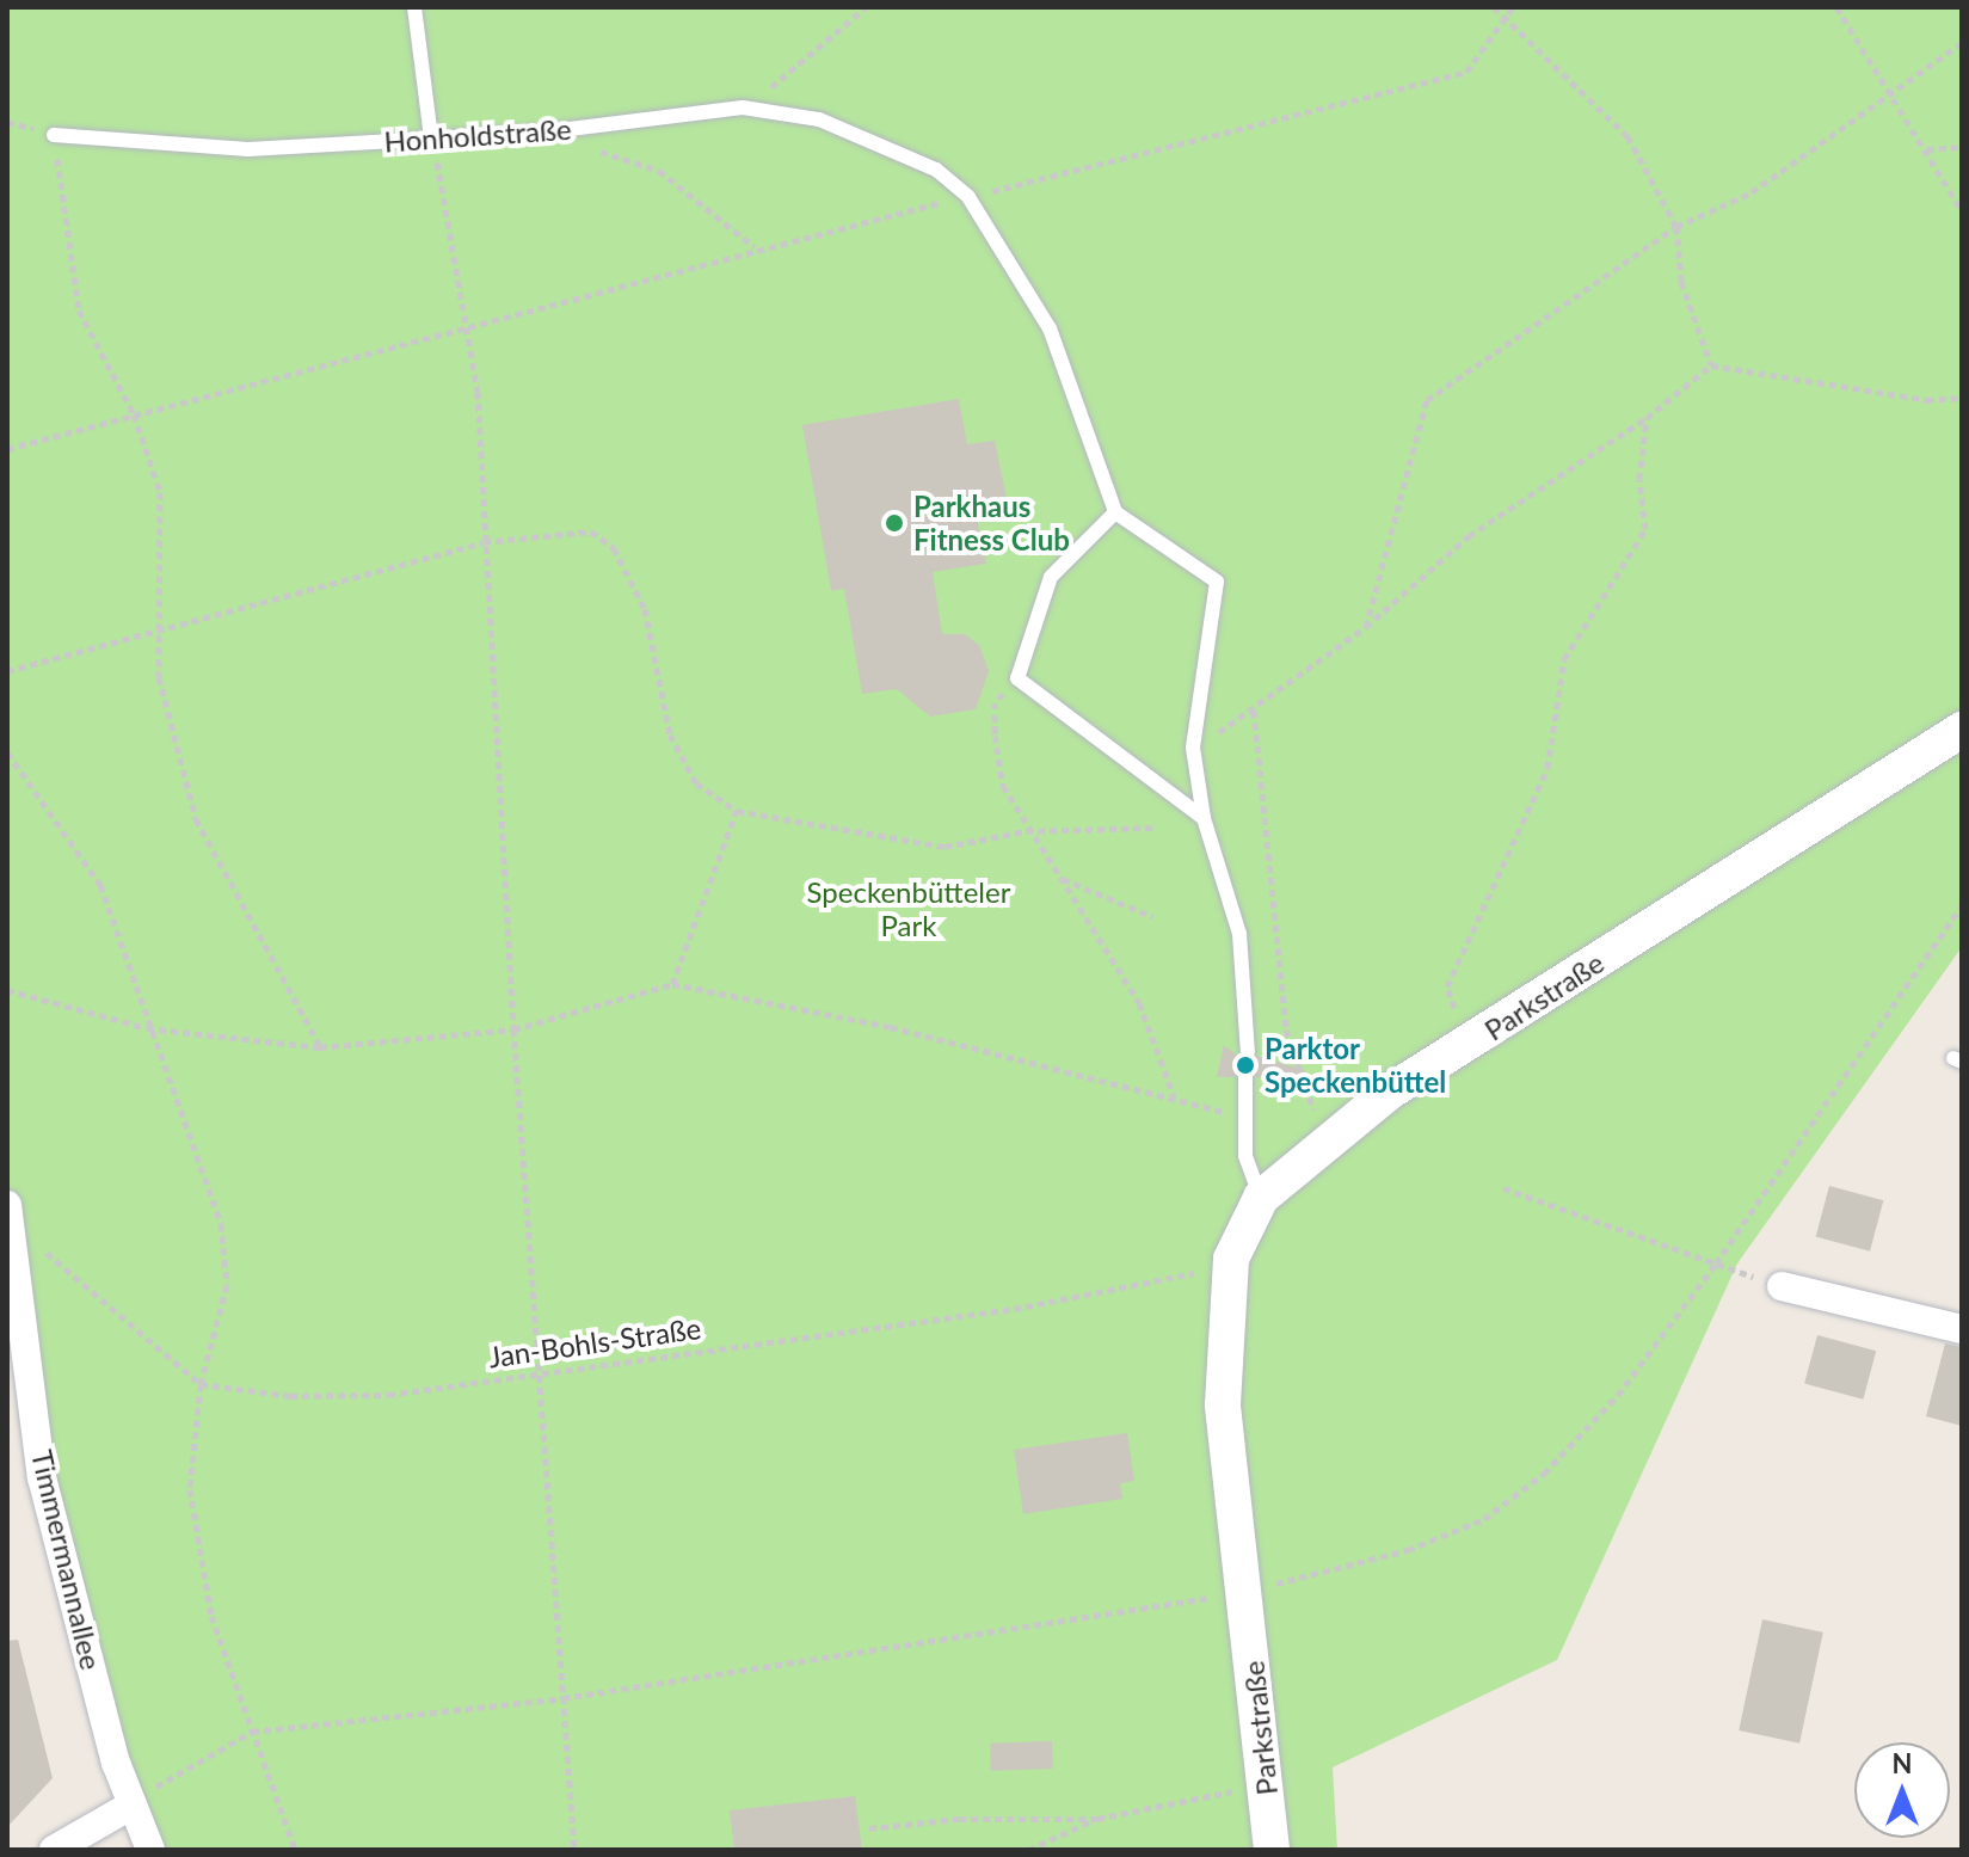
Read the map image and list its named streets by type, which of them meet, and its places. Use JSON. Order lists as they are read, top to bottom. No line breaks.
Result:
{"streets":{"street":["Parkstraße","Timmermannallee"],"lane":["Honholdstraße"],"path":["Jan-Bohls-Straße"]},"crossings":[["Parkstraße","Jan-Bohls-Straße"]],"parks":["Speckenbütteler Park"],"places":["Parkhaus Fitness Club","Parktor Speckenbüttel"],"north":"top"}
